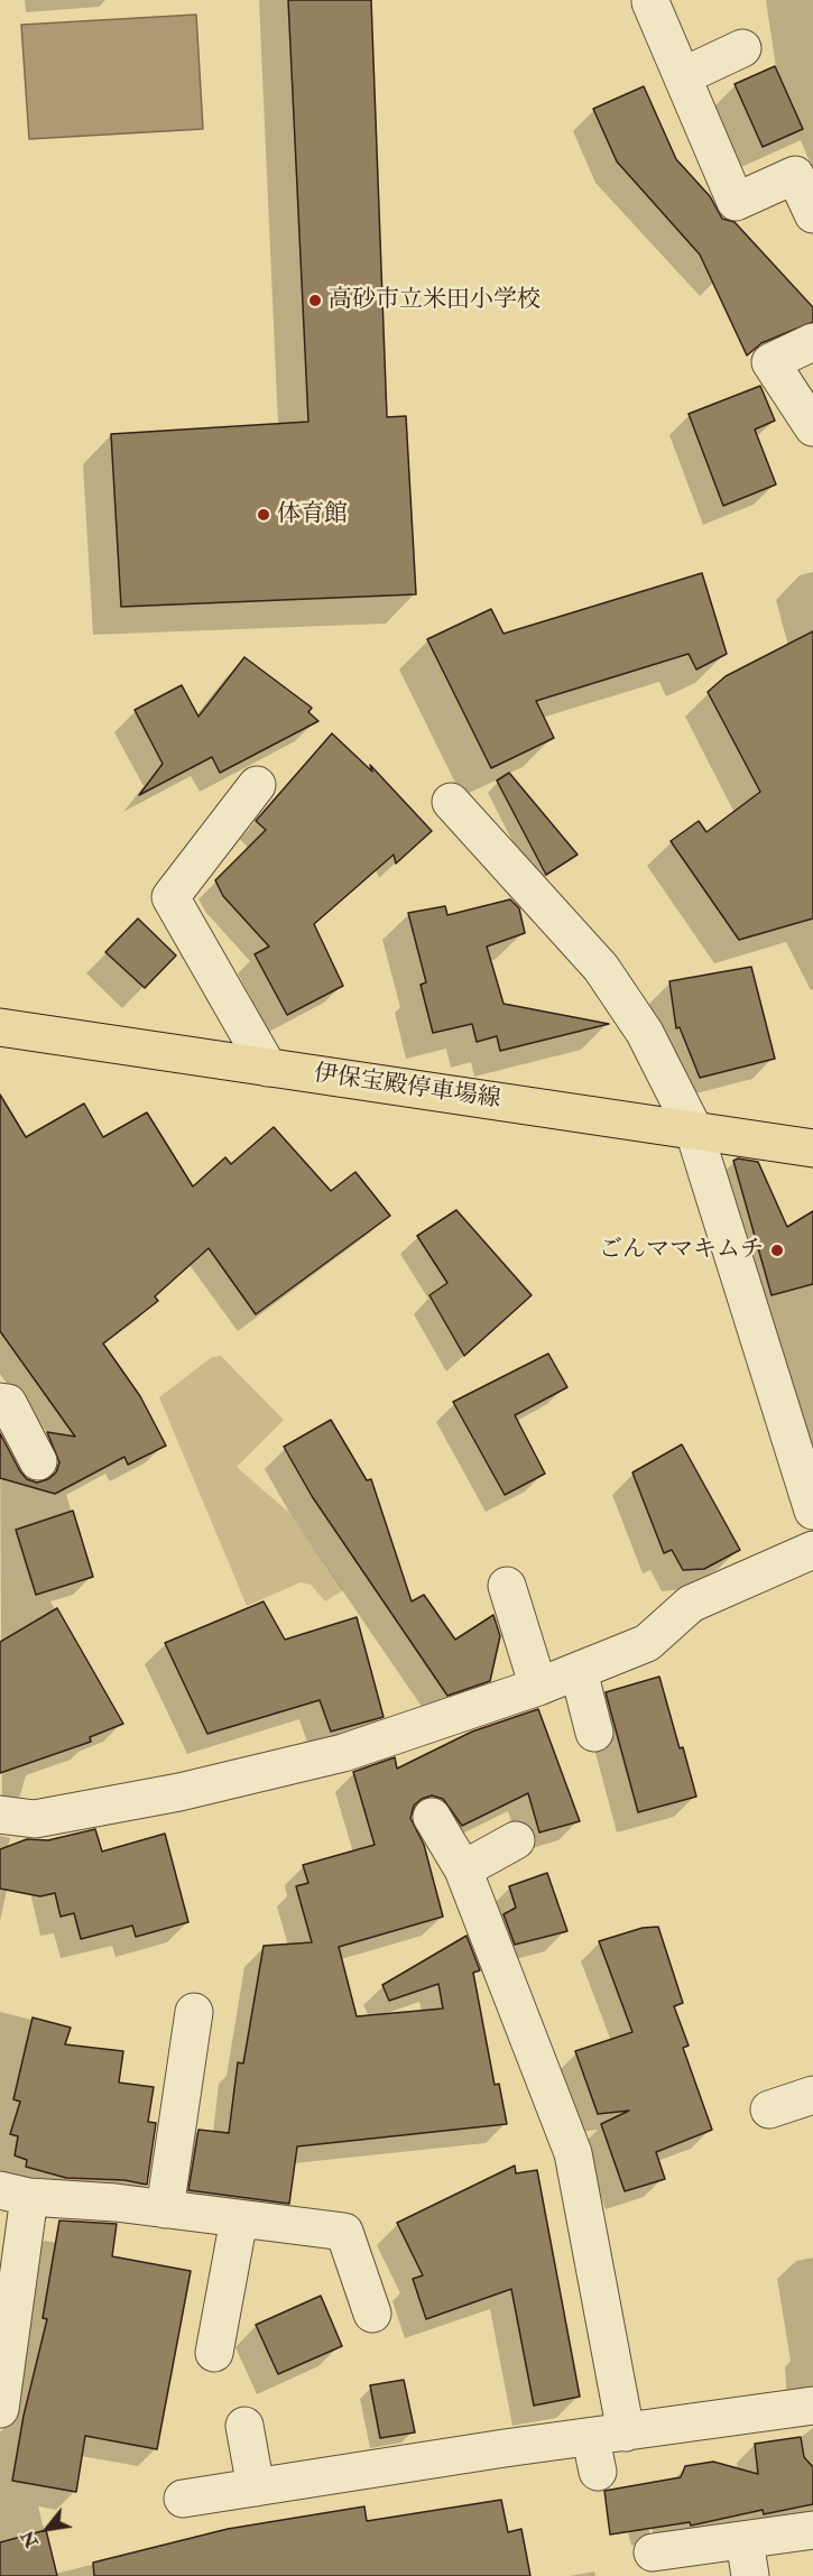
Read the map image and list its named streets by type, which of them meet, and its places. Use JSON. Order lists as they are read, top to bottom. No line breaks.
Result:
{"streets":{"main road":["伊保宝殿停車場線"]},"places":["高砂市立米田小学校","体育館","ごんママキムチ"],"north":"bottom left"}
